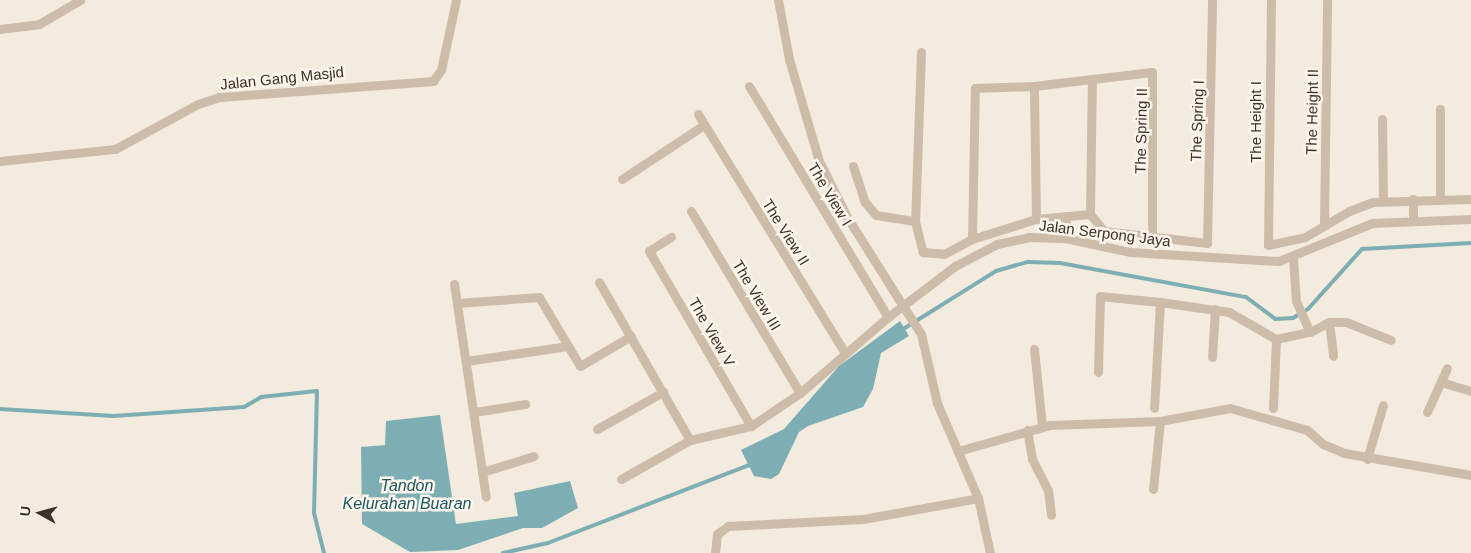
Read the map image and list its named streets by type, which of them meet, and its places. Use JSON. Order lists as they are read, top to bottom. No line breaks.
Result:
{"streets":{"street":["Jalan Gang Masjid","The Height II","The Spring I","The Height I","The Spring II","The View I","The View II","Jalan Serpong Jaya","The View III","The View V"]},"crossings":[["The Height II","The Height I"],["The Spring I","The Spring II"],["The View I","Jalan Serpong Jaya"],["The View II","Jalan Serpong Jaya"],["Jalan Serpong Jaya","The View III"],["Jalan Serpong Jaya","The View V"]],"water":["Tandon Kelurahan Buaran"],"north":"left"}
